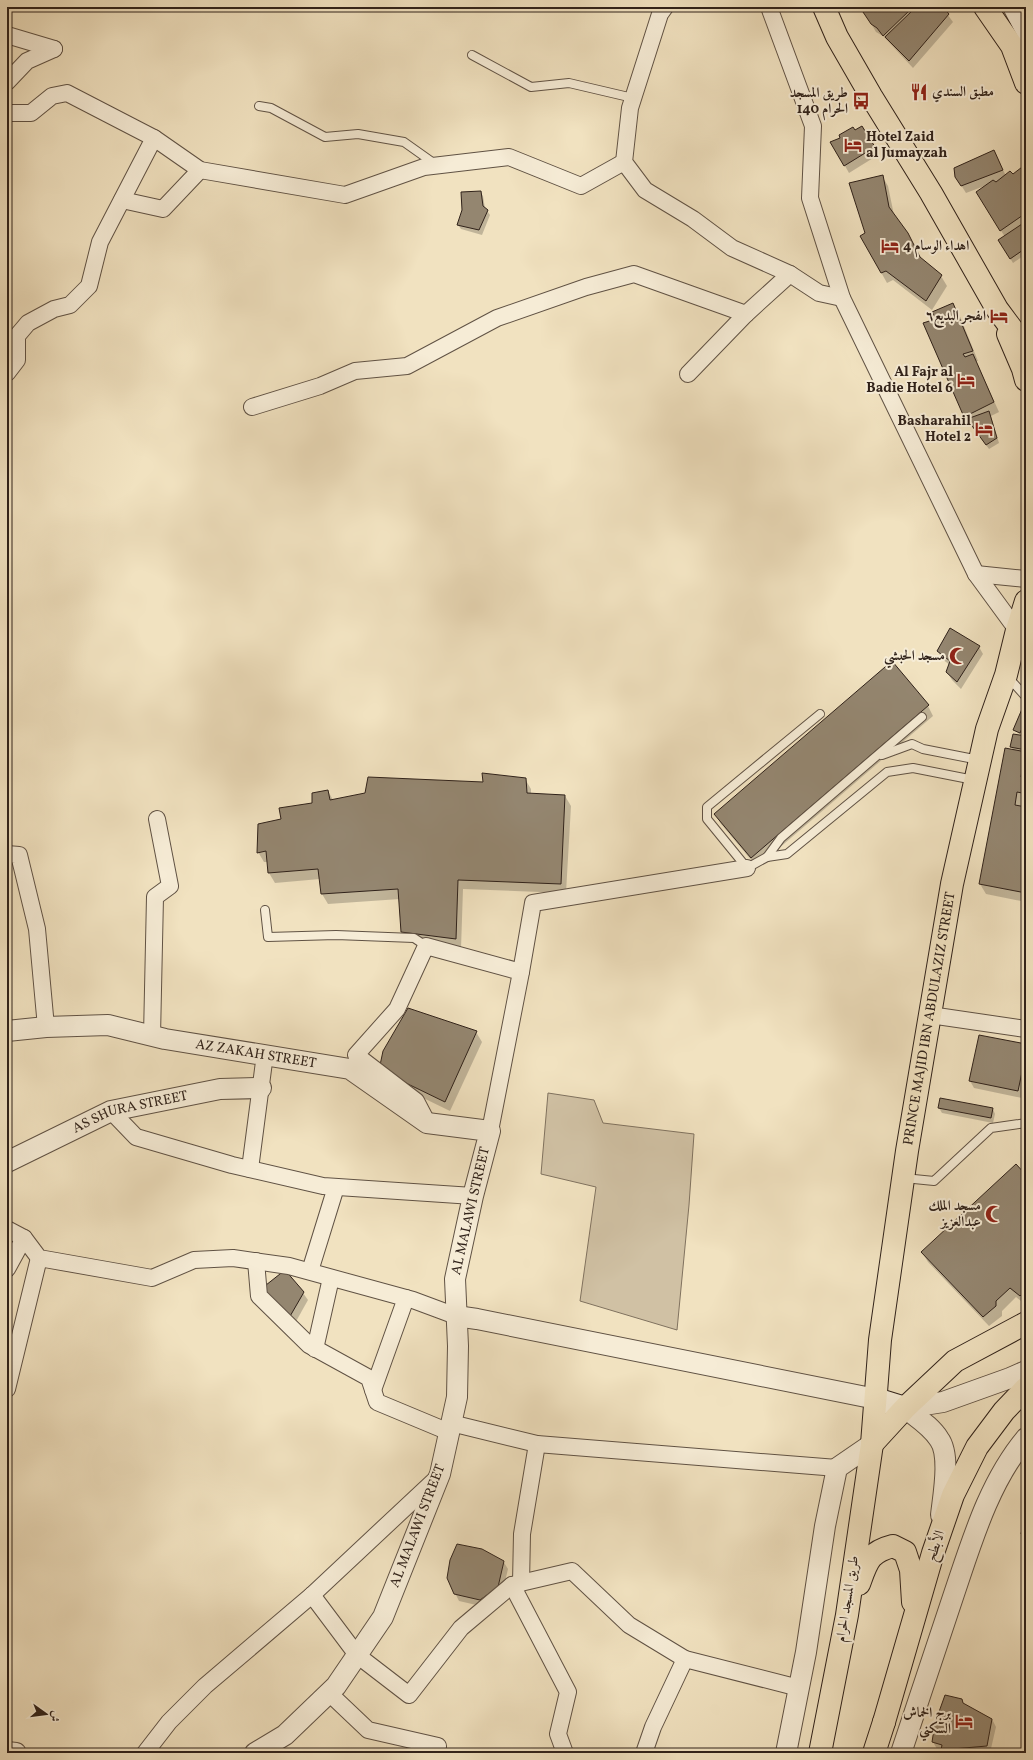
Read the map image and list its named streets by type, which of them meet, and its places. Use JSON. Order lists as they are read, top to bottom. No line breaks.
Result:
{"streets":{"main road":["PRINCE MAJID IBN ABDULAZIZ STREET","الأبطح","طريق المسجد الحرام"],"street":["AZ ZAKAH STREET","AS SHURA STREET","AL MALAWI STREET"]},"crossings":[["PRINCE MAJID IBN ABDULAZIZ STREET","طريق المسجد الحرام"],["AZ ZAKAH STREET","AL MALAWI STREET"]],"places":{"restaurant":["مطبق السندي"],"bus stop":["طريق المسجد الحرام 140"],"hotel":["Hotel Zaid al Jumayzah","اهداء الوسام 4","اىفجر البديع٦","Al Fajr al Badie Hotel 6","Basharahil Hotel 2","برج الخماش السكني"],"mosque":["مسجد الحبشي","مسجد الملك عبدالعزيز"]},"north":"right"}
